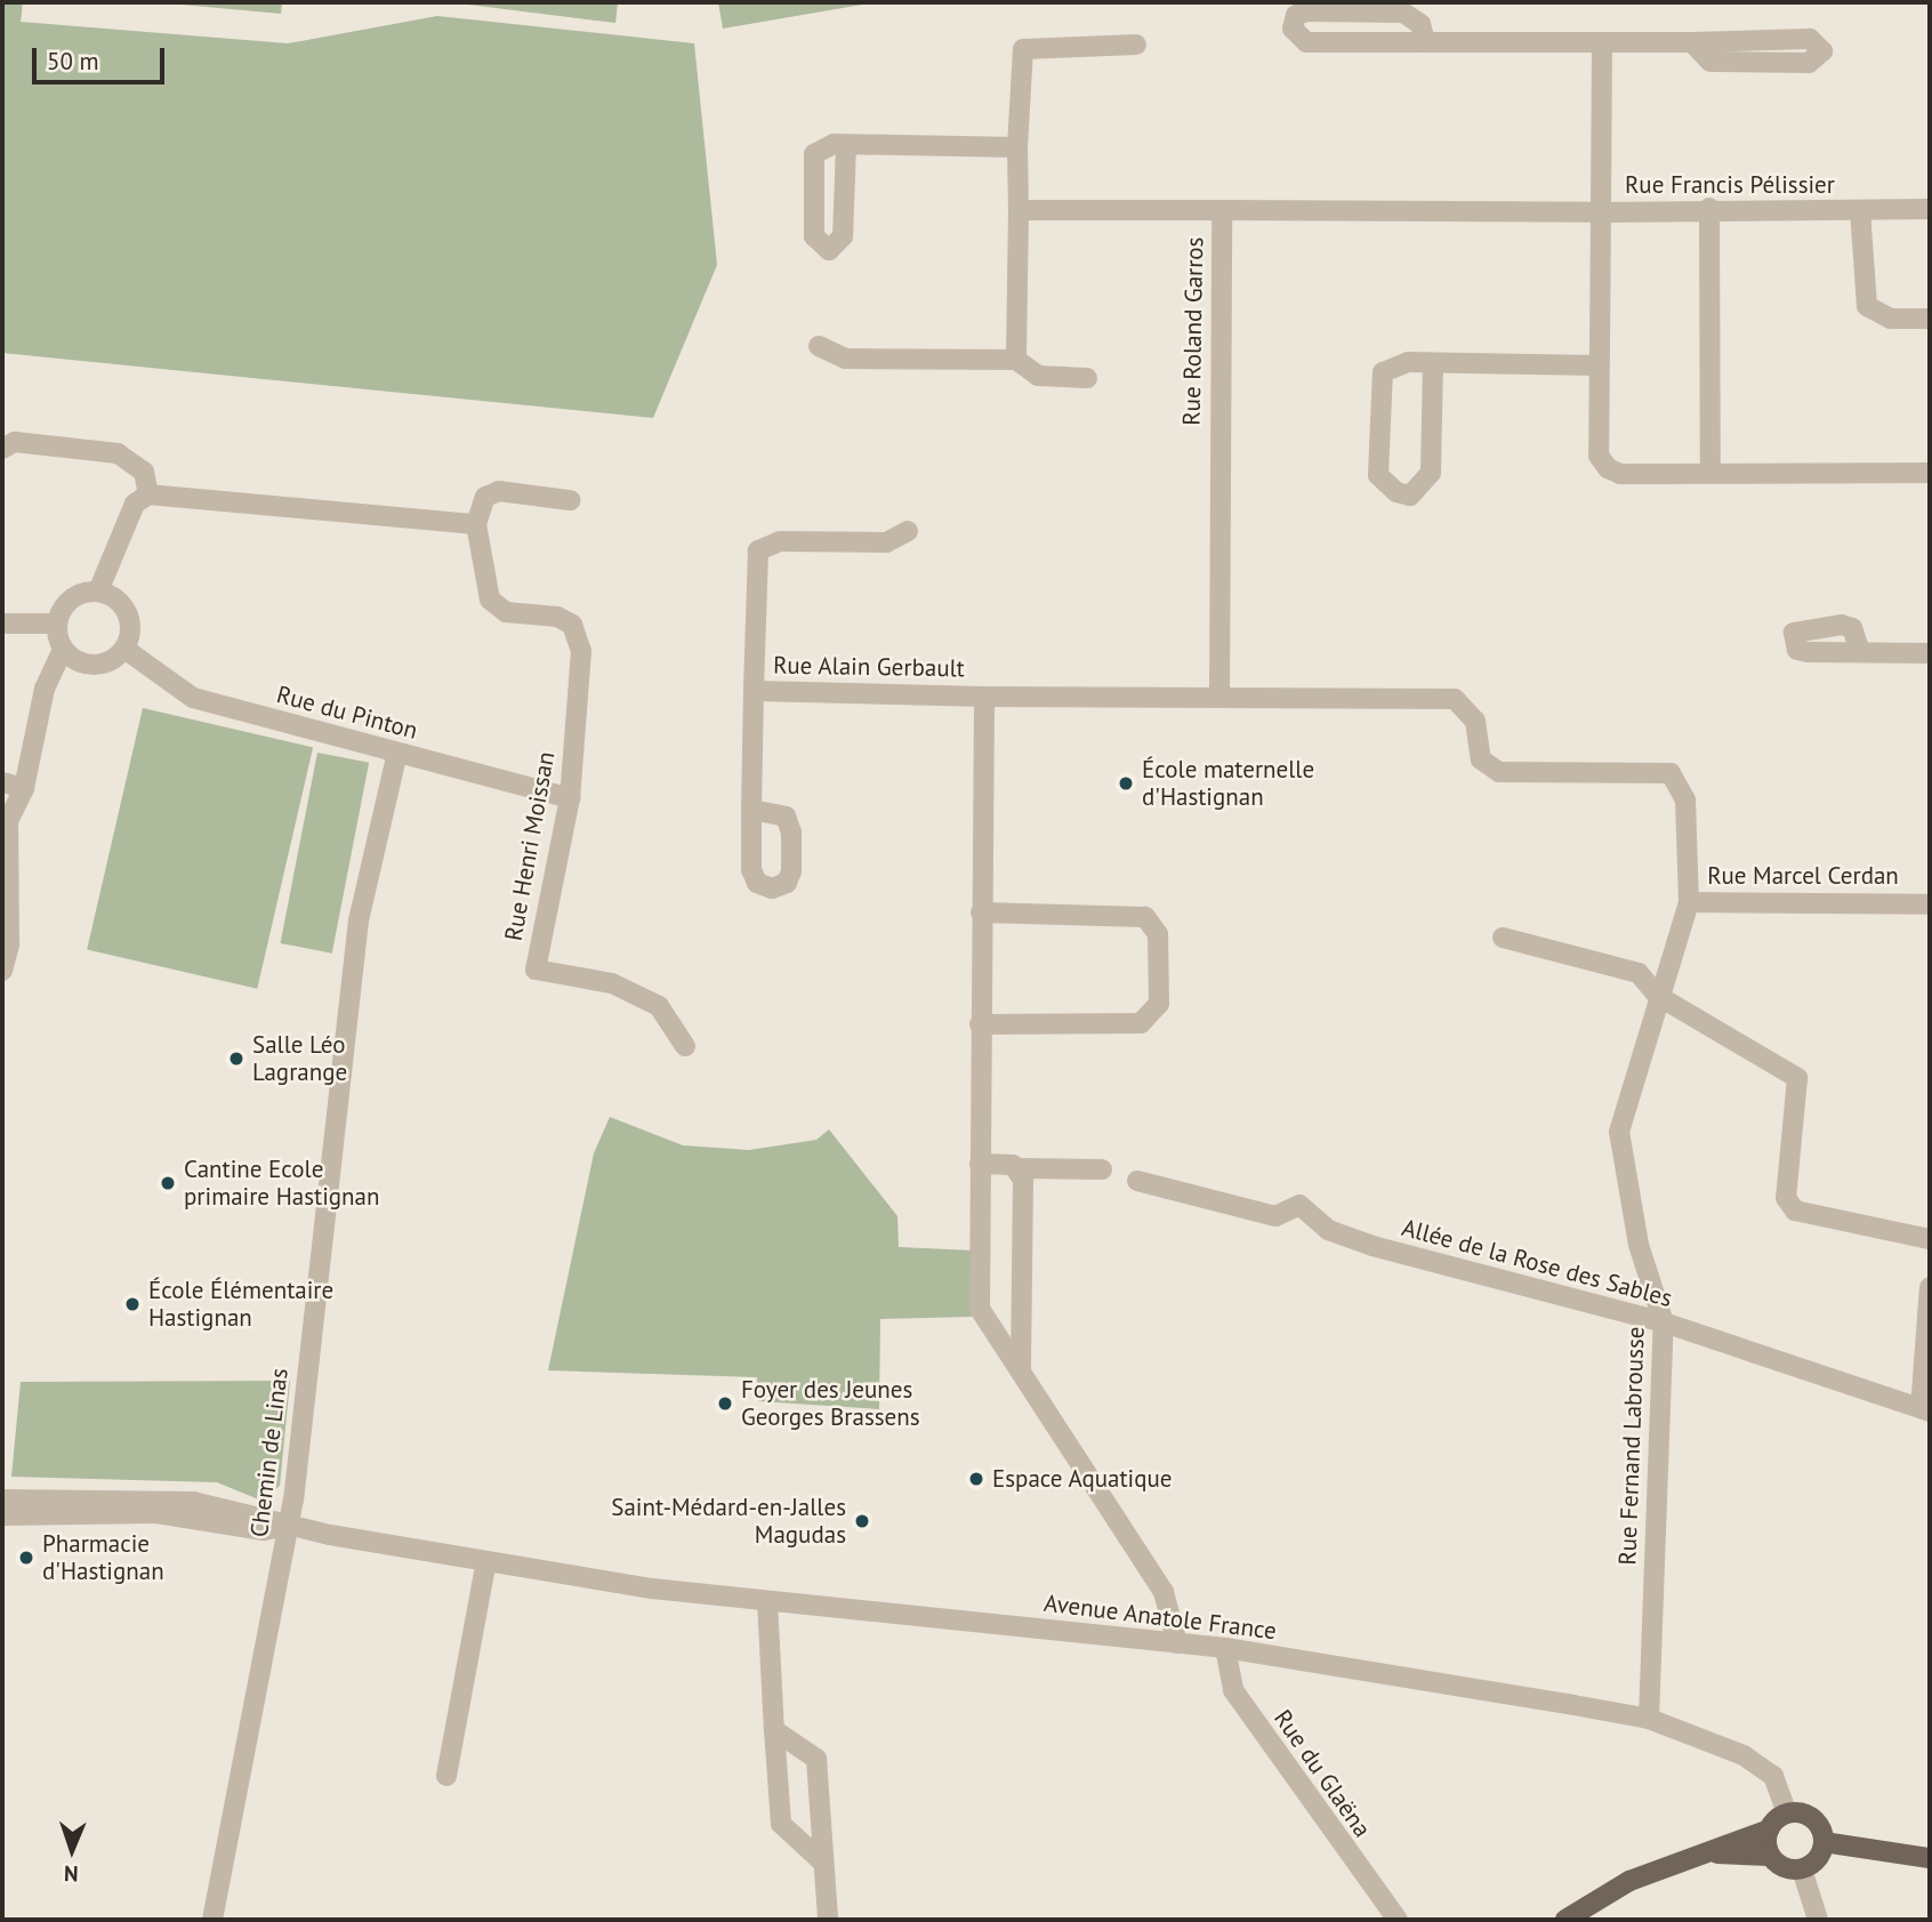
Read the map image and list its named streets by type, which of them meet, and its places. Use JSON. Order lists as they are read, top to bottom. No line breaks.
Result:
{"streets":{"street":["Rue Francis Pélissier","Rue Roland Garros","Rue Alain Gerbault","Rue du Pinton","Rue Henri Moissan","Rue Marcel Cerdan","Allée de la Rose des Sables","Rue Fernand Labrousse","Chemin de Linas","Avenue Anatole France","Rue du Glaëna"]},"crossings":[["Rue Francis Pélissier","Rue Roland Garros"],["Rue Roland Garros","Rue Marcel Cerdan"],["Rue du Pinton","Rue Henri Moissan"],["Rue du Pinton","Chemin de Linas"],["Rue Marcel Cerdan","Rue Fernand Labrousse"],["Allée de la Rose des Sables","Rue Fernand Labrousse"],["Rue Fernand Labrousse","Avenue Anatole France"],["Chemin de Linas","Avenue Anatole France"],["Avenue Anatole France","Rue du Glaëna"]],"places":["École maternelle d'Hastignan","Salle Léo Lagrange","Cantine Ecole primaire Hastignan","École Élémentaire Hastignan","Foyer des Jeunes Georges Brassens","Espace Aquatique","Saint-Médard-en-Jalles Magudas","Pharmacie d'Hastignan"],"scale_bar":"50 m","north":"bottom"}
